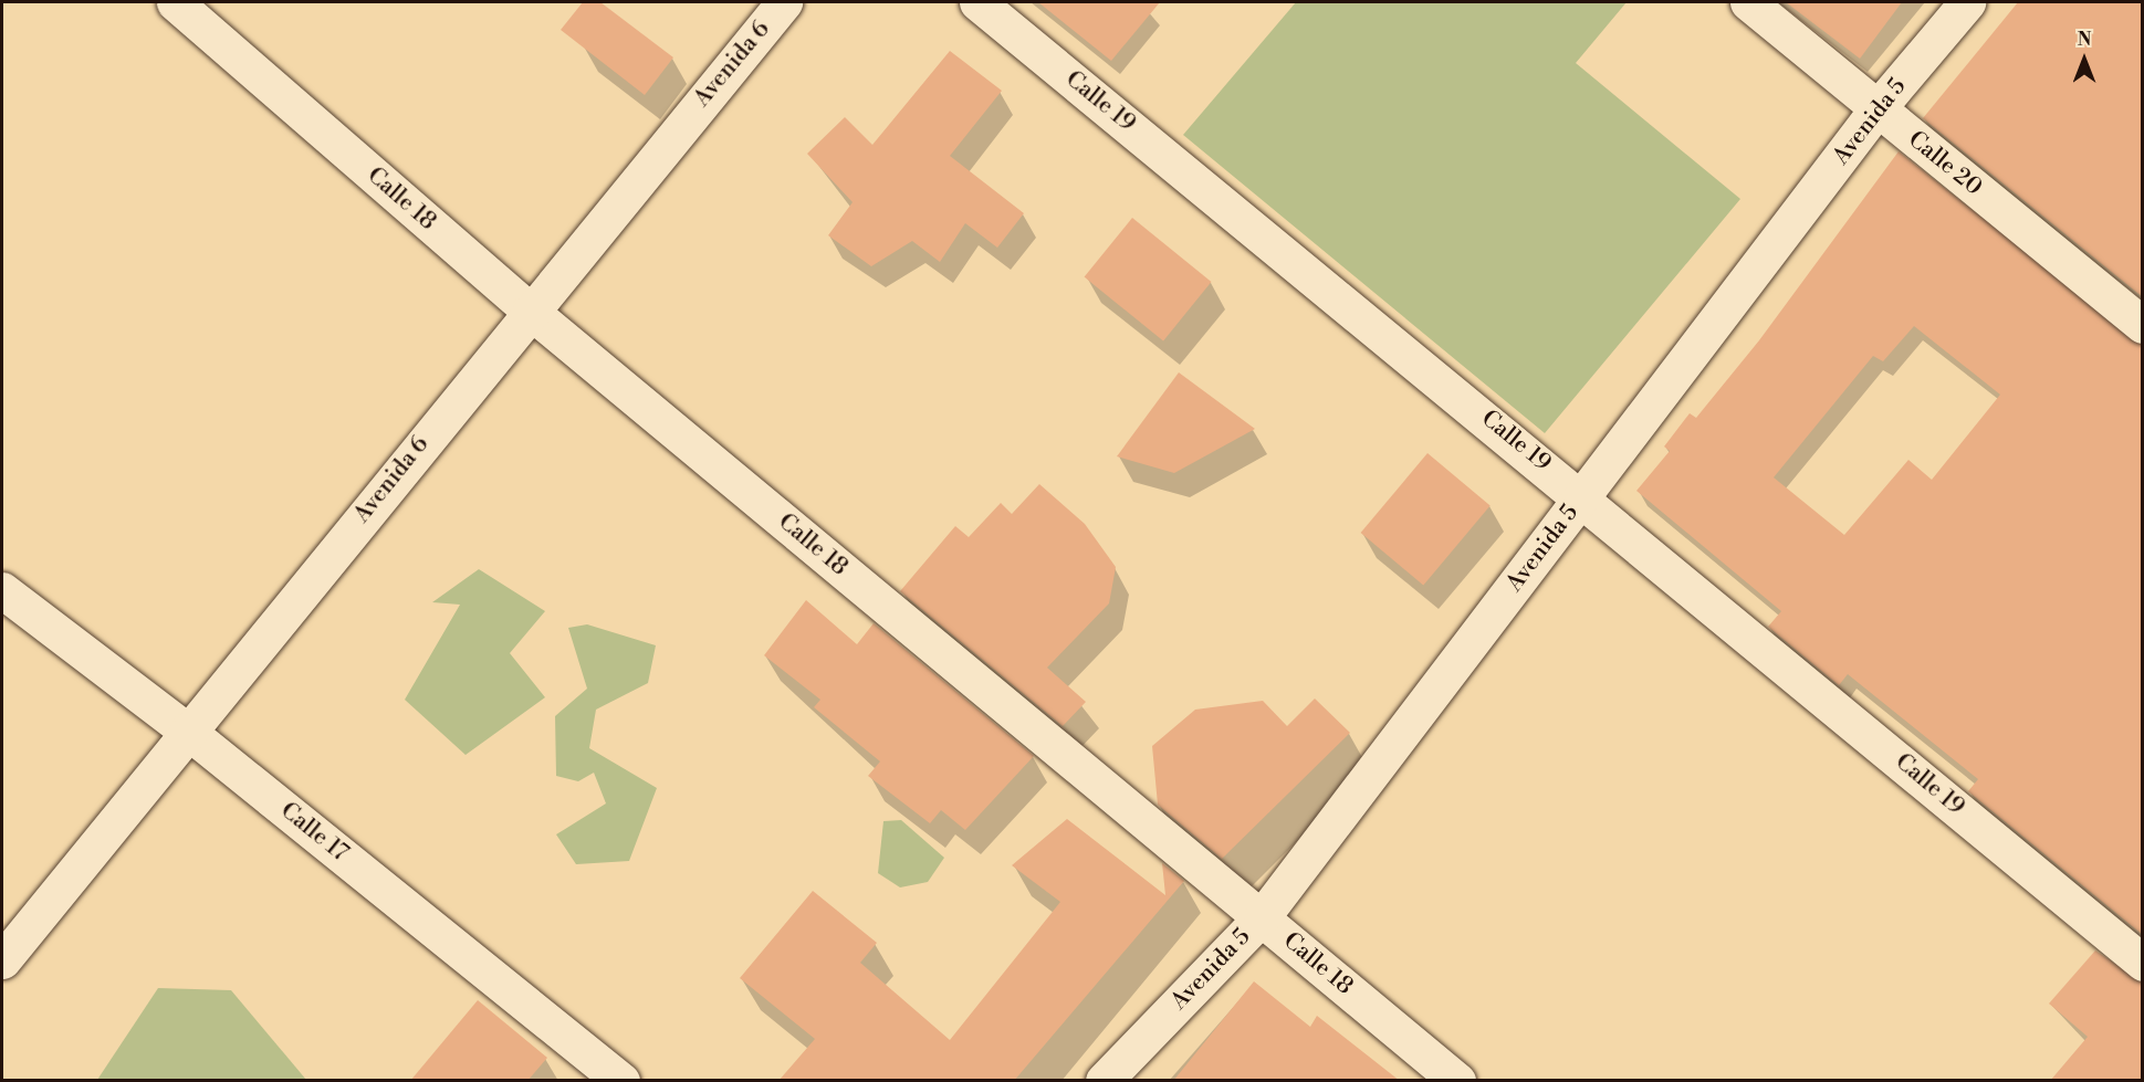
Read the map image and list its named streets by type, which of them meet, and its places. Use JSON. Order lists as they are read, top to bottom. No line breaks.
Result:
{"streets":{"street":["Avenida 6","Calle 19","Avenida 5","Calle 20","Calle 18","Calle 17"]},"crossings":[["Avenida 6","Calle 18"],["Avenida 6","Calle 17"],["Calle 19","Avenida 5"],["Avenida 5","Calle 20"],["Avenida 5","Calle 18"]],"north":"top"}
